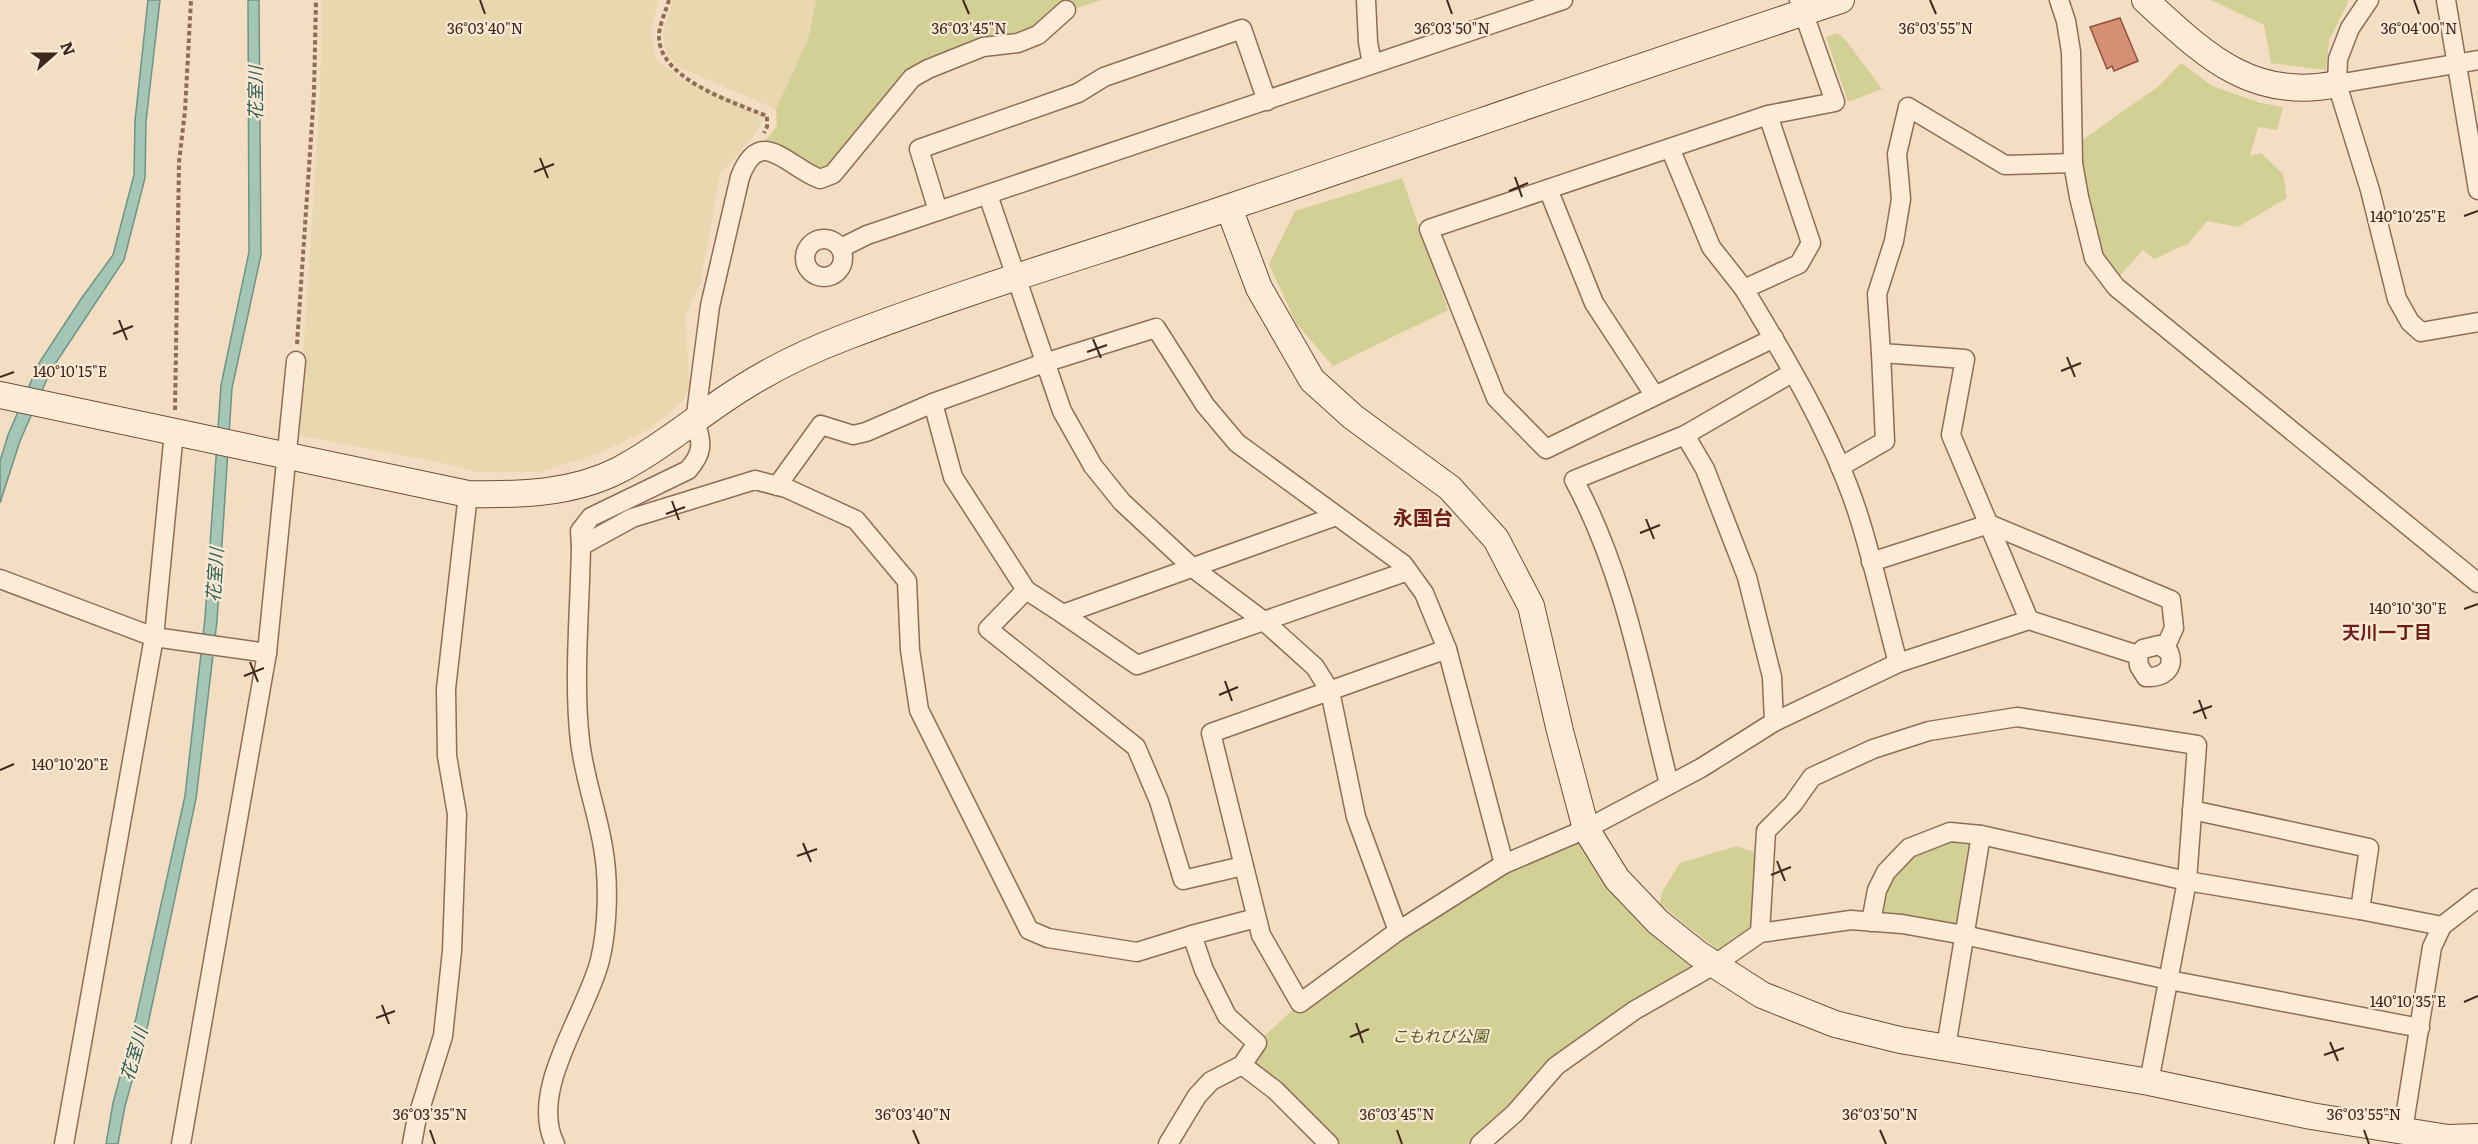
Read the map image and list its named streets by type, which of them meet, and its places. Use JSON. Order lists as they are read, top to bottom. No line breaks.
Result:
{"districts":["永国台","天川一丁目"],"water":["花室川"],"parks":["こもれび公園"],"north":"right","coordinates":["36°03'40\"N","36°03'45\"N","36°03'50\"N","36°03'55\"N","36°04'00\"N","140°10'25\"E","140°10'15\"E","140°10'30\"E","140°10'20\"E","140°10'35\"E","36°03'35\"N"]}
